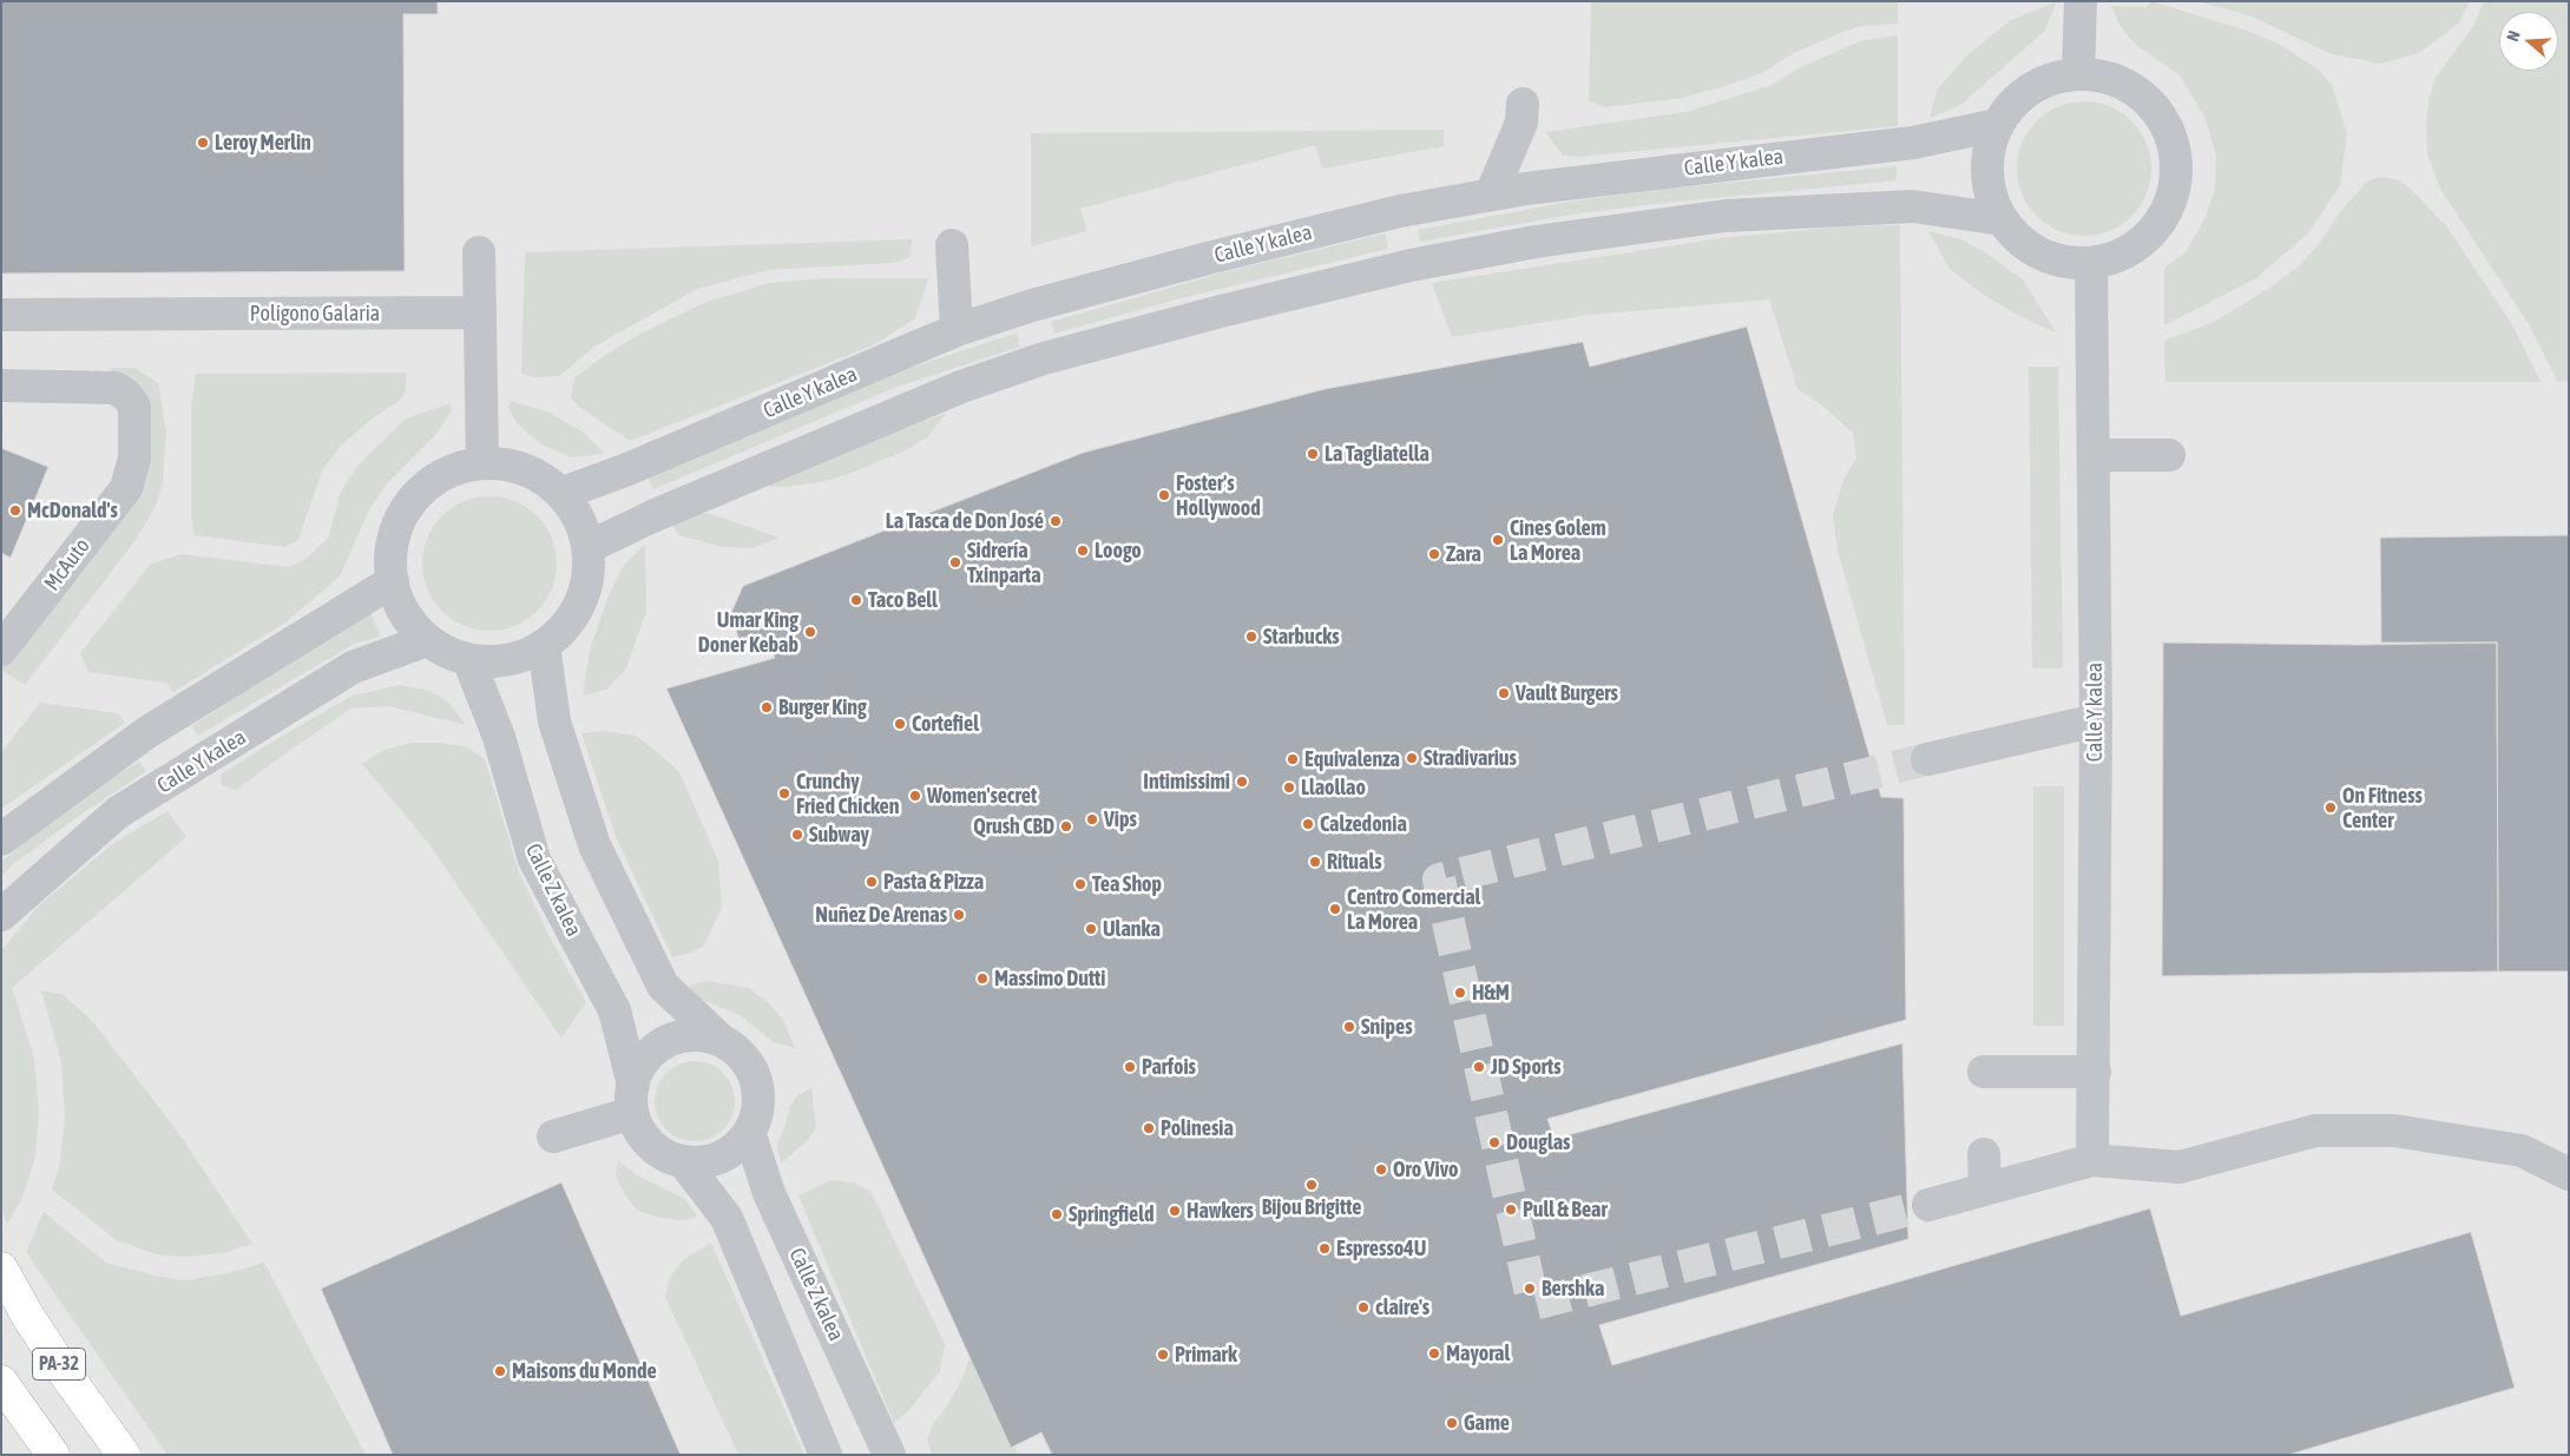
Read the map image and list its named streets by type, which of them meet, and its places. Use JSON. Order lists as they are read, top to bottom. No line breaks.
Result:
{"streets":{"highway":["PA-32"],"street":["Calle Y kalea","Polígono Galaria","McAuto","Calle Z kalea"]},"crossings":[["Calle Y kalea","Calle Z kalea"]],"places":["Leroy Merlin","La Tagliatella","Foster's Hollywood","McDonald's","La Tasca de Don José","Cines Golem La Morea","Loogo","Zara","Sidrería Txinparta","Taco Bell","Umar King Doner Kebab","Starbucks","Vault Burgers","Burger King","Cortefiel","Stradivarius","Equivalenza","Intimissimi","Llaollao","Crunchy Fried Chicken","Women'secret","On Fitness Center","Vips","Calzedonia","Qrush CBD","Subway","Rituals","Pasta & Pizza","Tea Shop","Centro Comercial La Morea","Nuñez De Arenas","Ulanka","Massimo Dutti","H&M","Snipes","Parfois","JD Sports","Polinesia","Douglas","Oro Vivo","Bijou Brigitte","Pull & Bear","Hawkers","Springfield","Espresso4U","Bershka","claire's","Mayoral","Primark","Maisons du Monde","Game"],"north":"left"}
